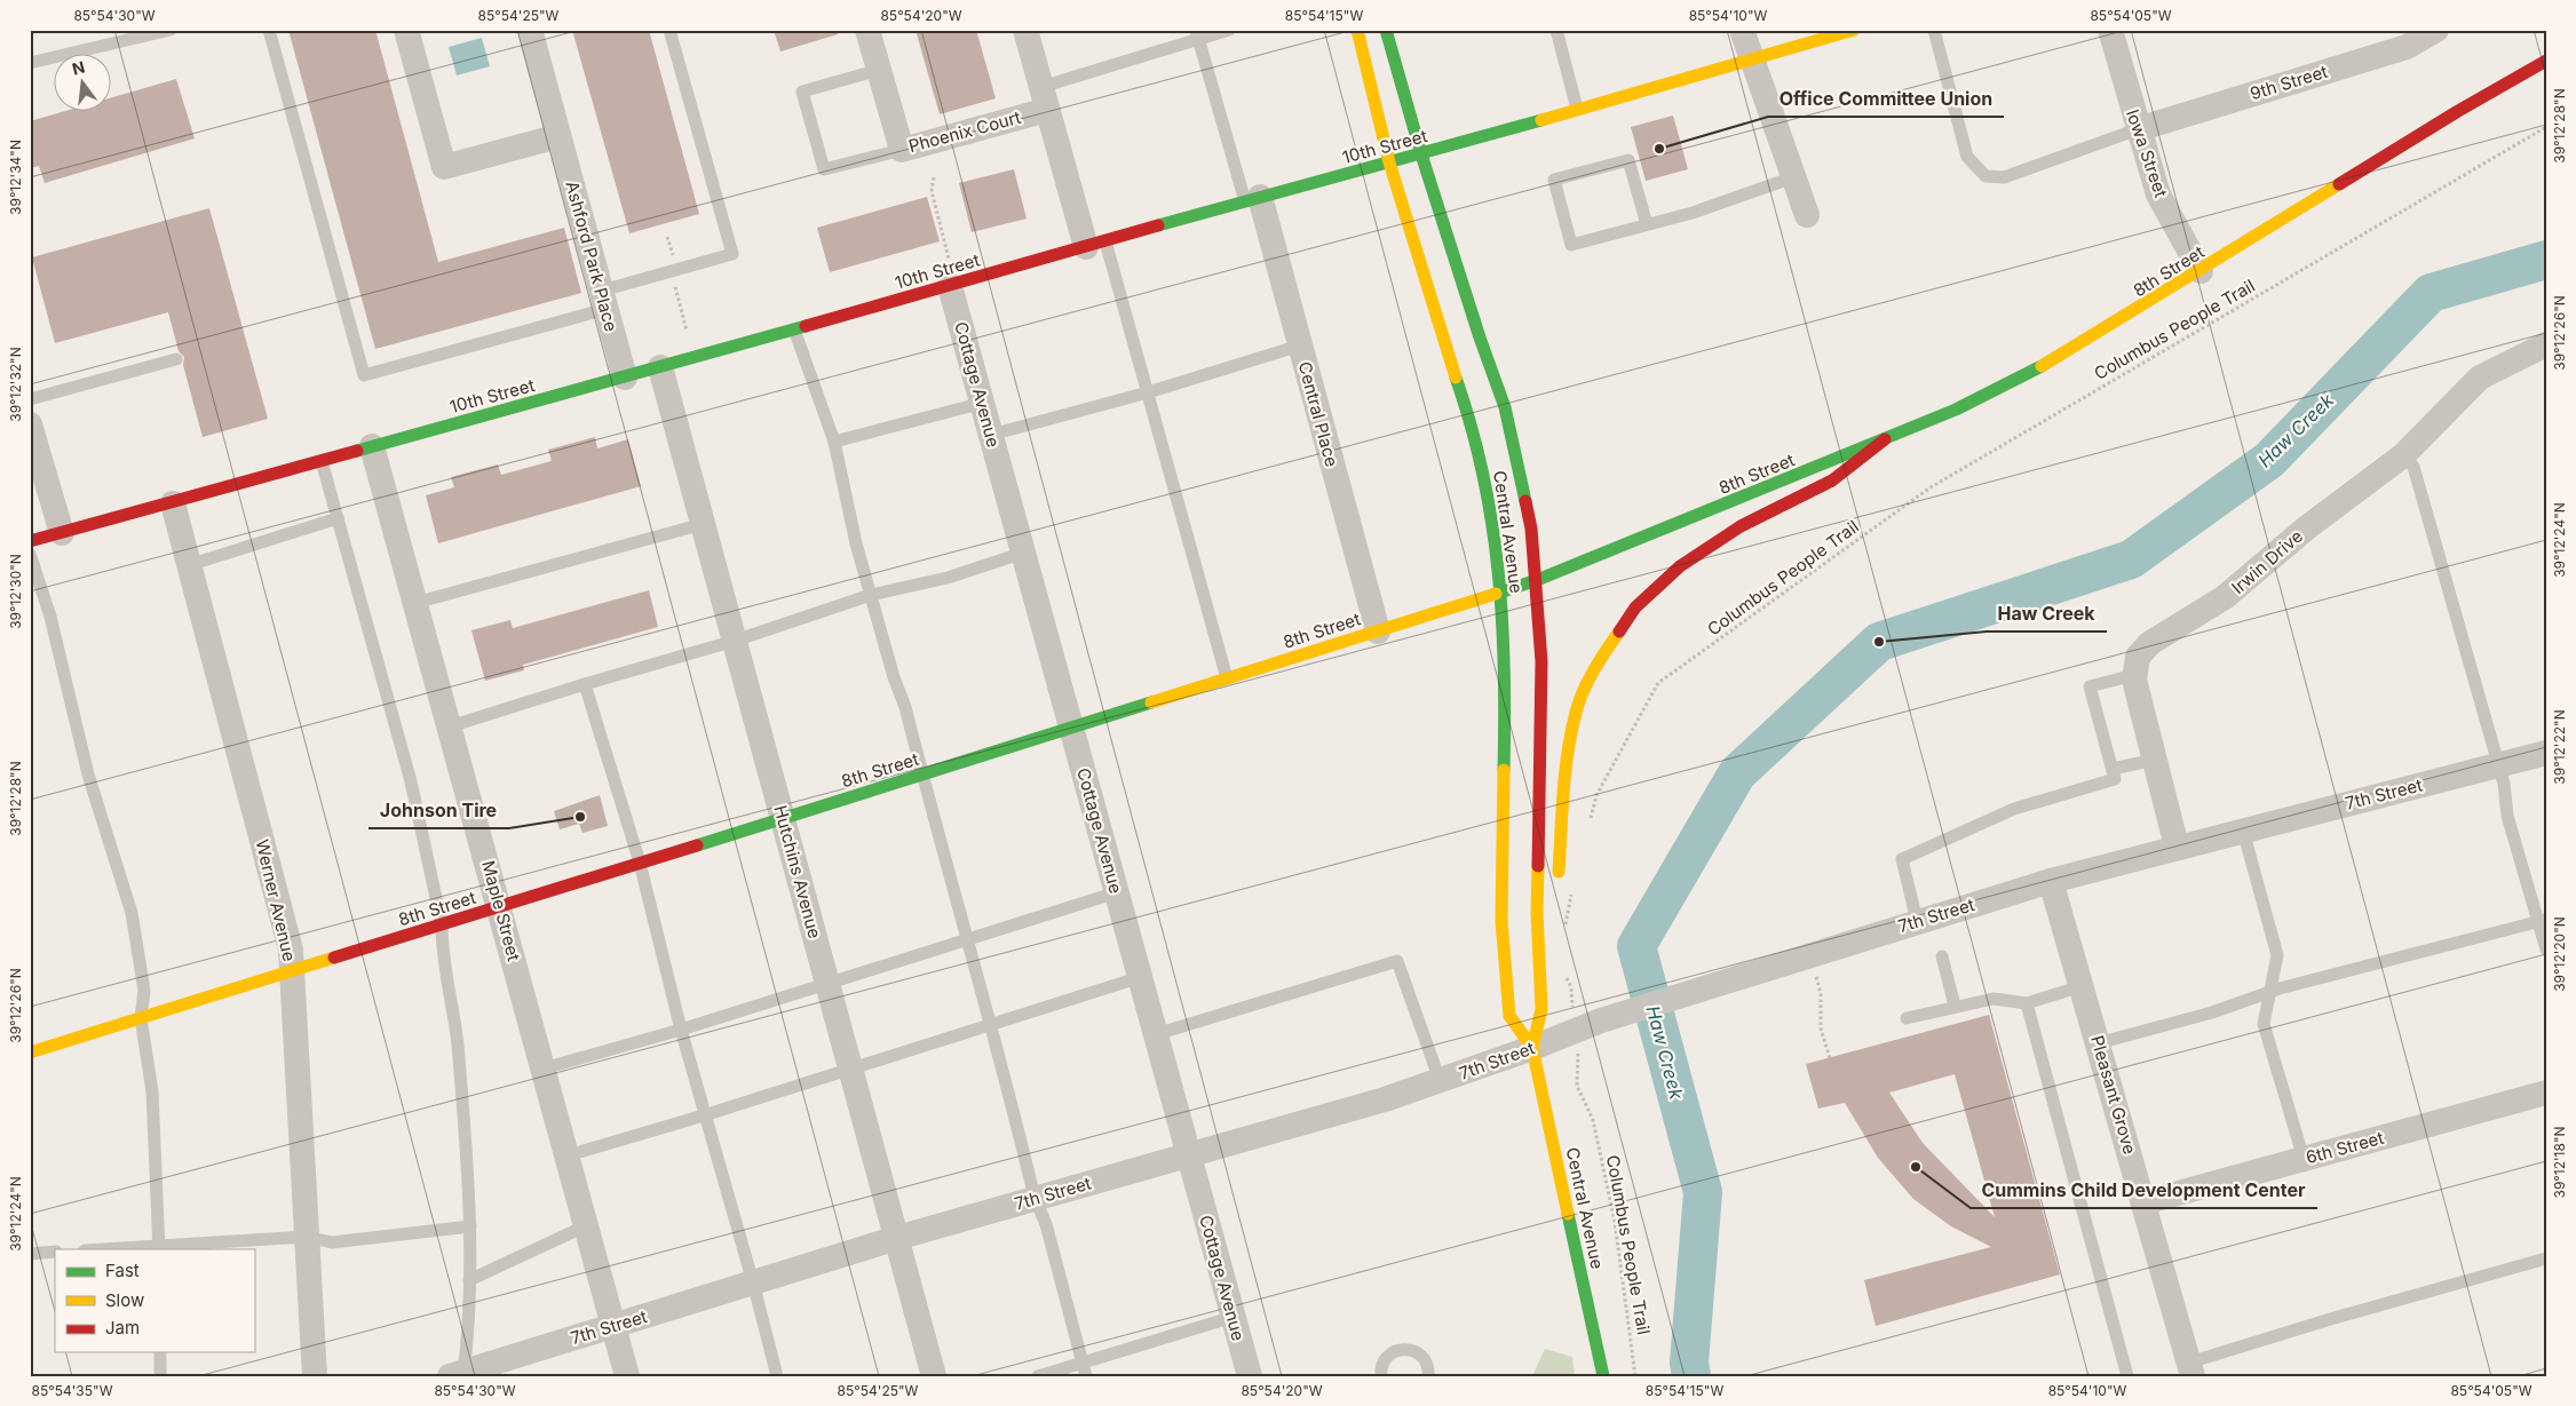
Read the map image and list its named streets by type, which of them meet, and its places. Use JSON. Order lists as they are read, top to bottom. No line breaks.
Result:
{"streets":{"main road":["10th Street","8th Street","Central Avenue"],"street":["9th Street","Phoenix Court","Iowa Street","Ashford Park Place","Cottage Avenue","Central Place","Irwin Drive","7th Street","Hutchins Avenue","Werner Avenue","Maple Street","Pleasant Grove","6th Street"],"path":["Columbus People Trail"]},"crossings":[["9th Street","Iowa Street"],["10th Street","Ashford Park Place"],["10th Street","Cottage Avenue"],["10th Street","Central Place"],["10th Street","Central Avenue"],["10th Street","Hutchins Avenue"],["10th Street","Werner Avenue"],["10th Street","Maple Street"],["Iowa Street","8th Street"],["8th Street","Cottage Avenue"],["8th Street","Central Place"],["8th Street","Central Avenue"],["8th Street","Hutchins Avenue"],["8th Street","Werner Avenue"],["8th Street","Maple Street"],["Columbus People Trail","7th Street"],["Cottage Avenue","7th Street"],["Central Avenue","7th Street"],["Irwin Drive","7th Street"],["7th Street","Hutchins Avenue"],["7th Street","Maple Street"],["7th Street","Pleasant Grove"],["Pleasant Grove","6th Street"]],"water":["Haw Creek"],"places":["Office Committee Union","Haw Creek","Johnson Tire","Cummins Child Development Center"],"legend":["Fast","Slow","Jam"],"north":"top","coordinates":["85°54'30\"W","85°54'25\"W","85°54'20\"W","85°54'15\"W","85°54'10\"W","85°54'05\"W","39°12'28\"N","39°12'34\"N","39°12'26\"N","39°12'32\"N","39°12'24\"N","39°12'30\"N","39°12'22\"N","39°12'20\"N","39°12'18\"N","85°54'35\"W"]}
